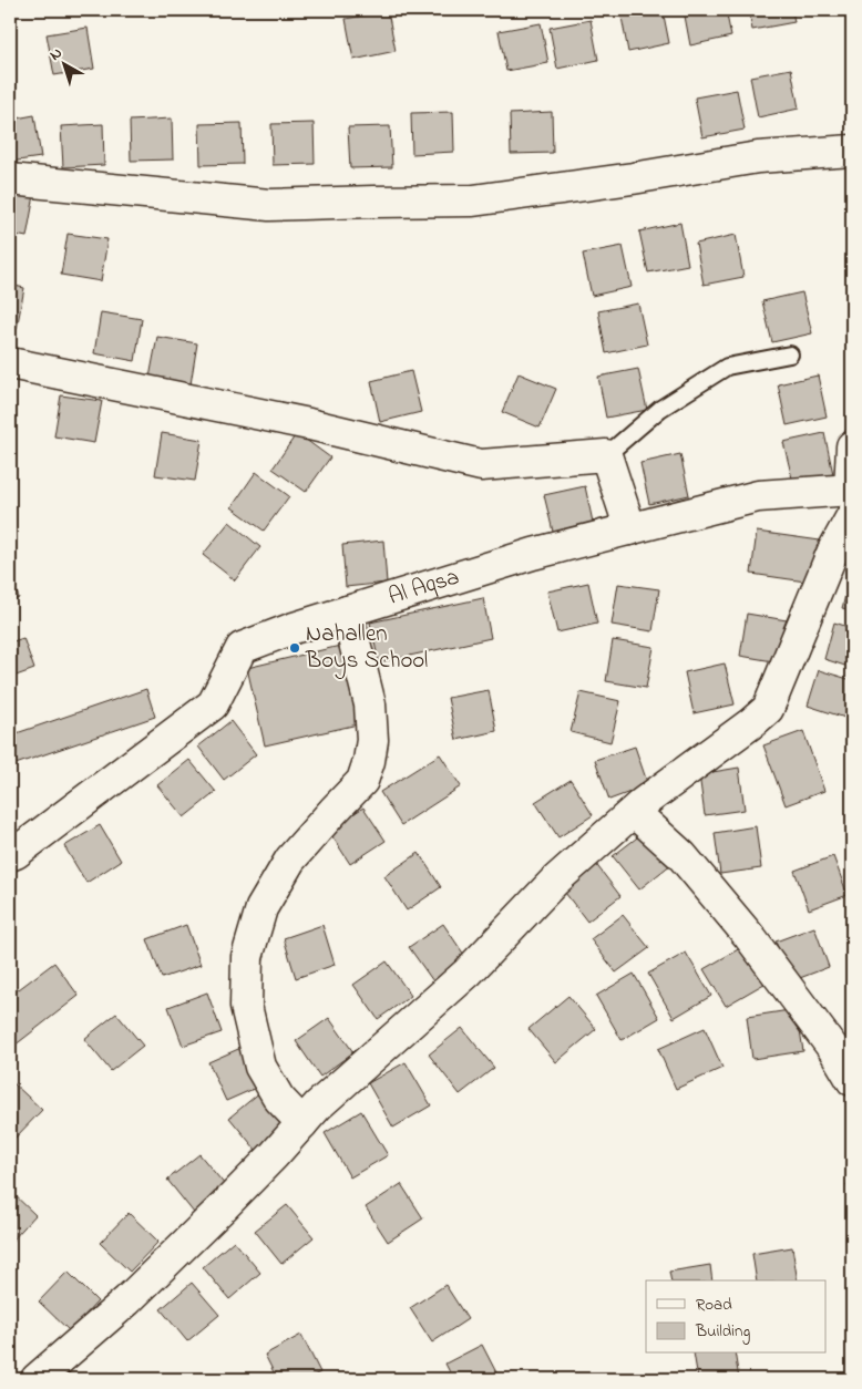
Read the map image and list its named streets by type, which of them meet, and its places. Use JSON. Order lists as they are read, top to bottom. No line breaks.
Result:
{"streets":{"street":["Al Aqsa"]},"places":["Nahallen Boys School"],"legend":["Road","Building"],"north":"top left"}
